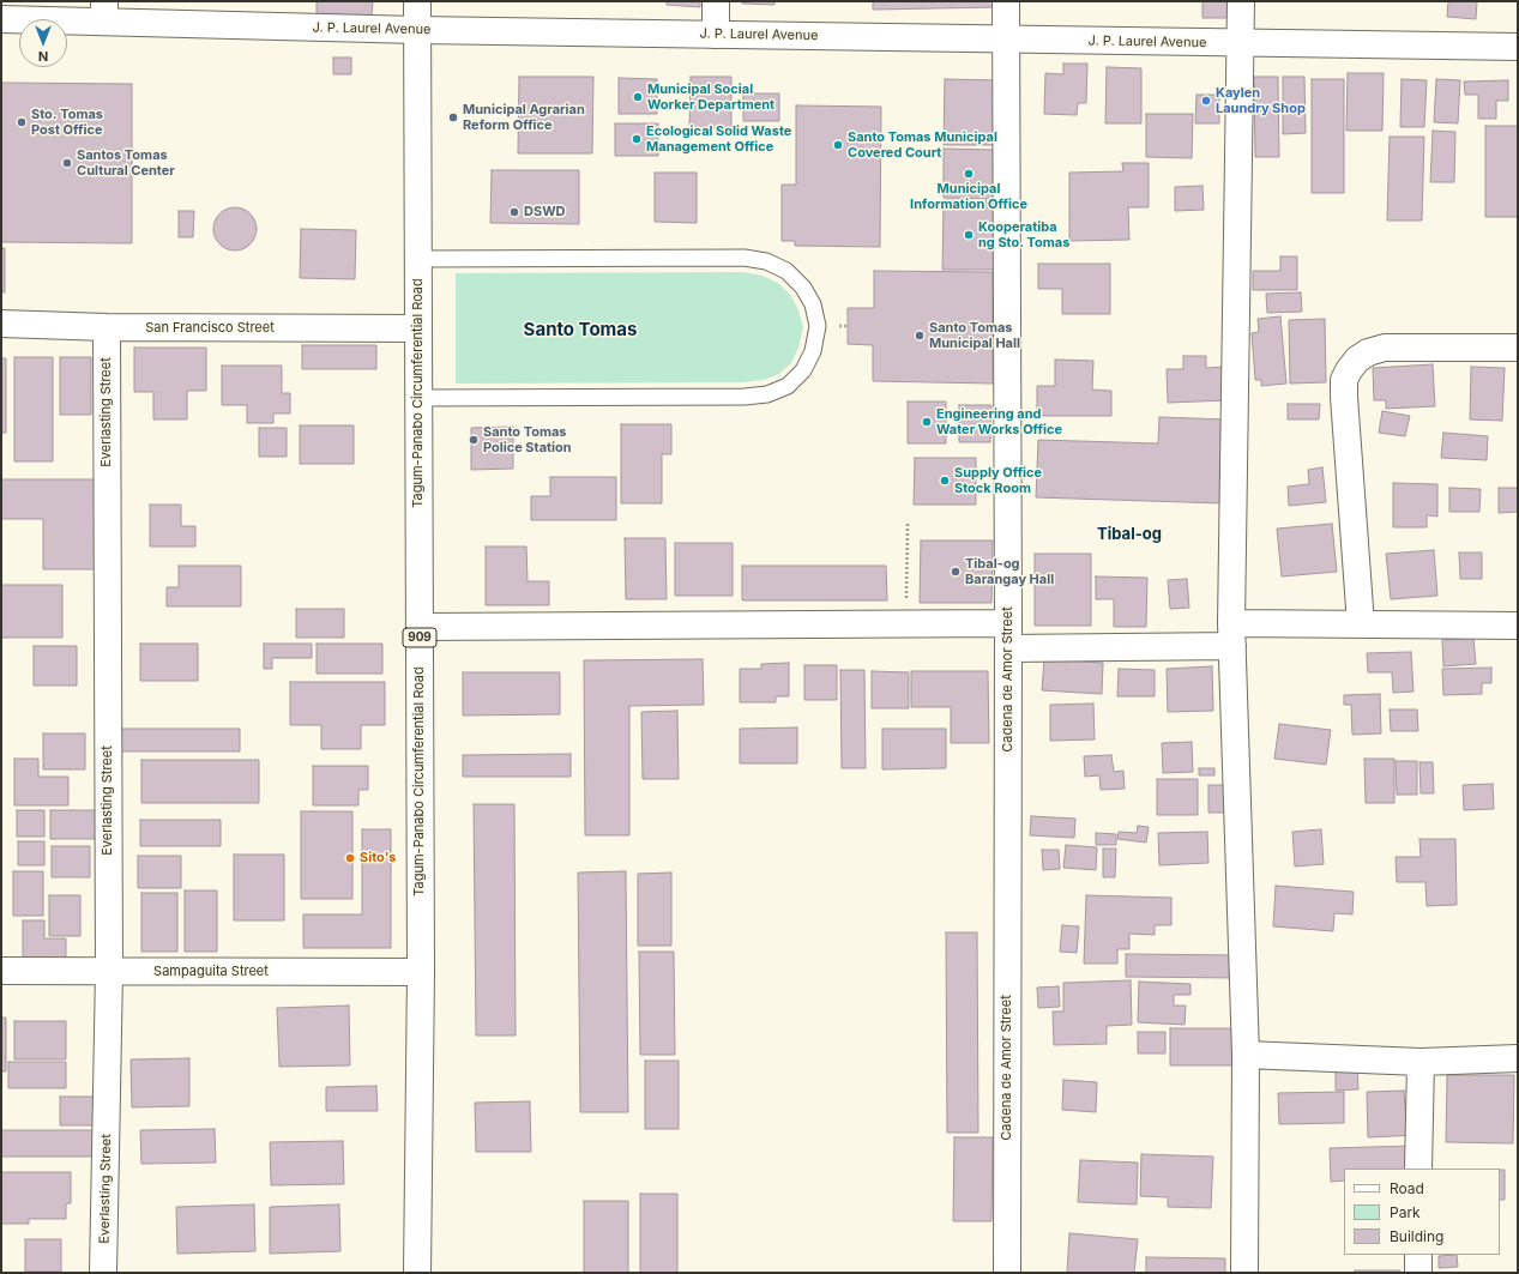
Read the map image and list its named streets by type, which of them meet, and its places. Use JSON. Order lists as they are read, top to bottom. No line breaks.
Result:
{"streets":{"street":["J. P. Laurel Avenue","San Francisco Street","Tagum-Panabo Circumferential Road","Everlasting Street","909","Cadena de Amor Street","Sampaguita Street"]},"crossings":[["J. P. Laurel Avenue","Tagum-Panabo Circumferential Road"],["J. P. Laurel Avenue","Cadena de Amor Street"],["San Francisco Street","Tagum-Panabo Circumferential Road"],["San Francisco Street","Everlasting Street"],["Tagum-Panabo Circumferential Road","Sampaguita Street"],["Everlasting Street","Sampaguita Street"]],"districts":["Santo Tomas","Tibal-og"],"places":["Municipal Social Worker Department","Kaylen Laundry Shop","Municipal Agrarian Reform Office","Sto. Tomas Post Office","Ecological Solid Waste Management Office","Santo Tomas Municipal Covered Court","Santos Tomas Cultural Center","Municipal Information Office","DSWD","Kooperatiba ng Sto. Tomas","Santo Tomas Municipal Hall","Engineering and Water Works Office","Santo Tomas Police Station","Supply Office Stock Room","Tibal-og Barangay Hall","Sito's"],"legend":["Road","Park","Building"],"north":"bottom"}
